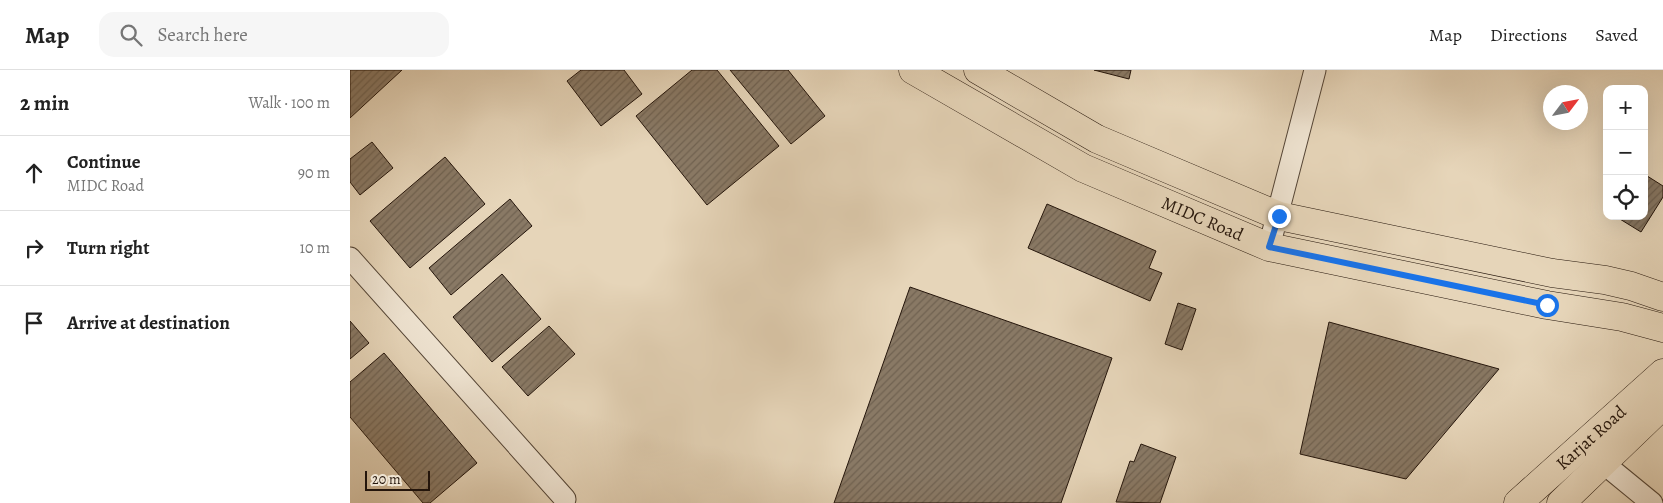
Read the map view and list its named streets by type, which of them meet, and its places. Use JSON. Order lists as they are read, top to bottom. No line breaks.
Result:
{"streets":{"main road":["MIDC Road","Karjat Road"]},"scale_bar":"20 m","north":"top right","page":{"header":"Map","search":"Search here","nav":["Map","Directions","Saved"],"heading":["2 min","Walk · 100 m"],"map_buttons":["+","−"],"list":[["Continue","MIDC Road","90 m"],["Turn right","10 m"],"Arrive at destination"],"scale":"20 m"}}
